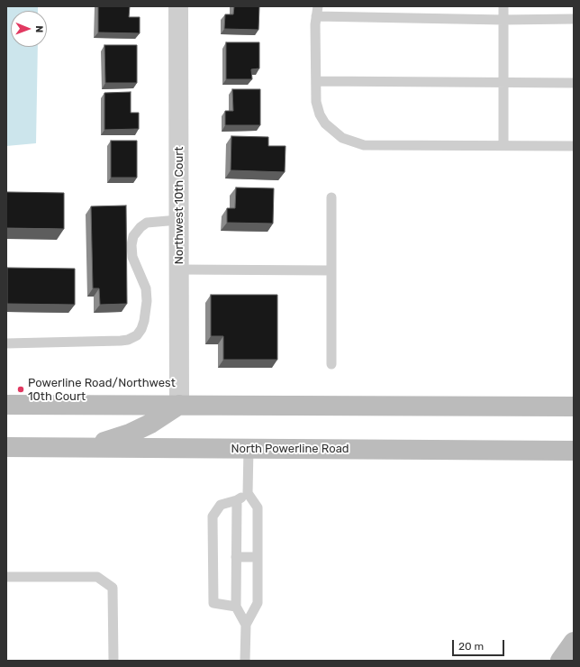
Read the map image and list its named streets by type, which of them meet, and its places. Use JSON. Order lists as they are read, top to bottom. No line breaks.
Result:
{"streets":{"main road":["North Powerline Road"],"street":["Northwest 10th Court"]},"places":["Powerline Road/Northwest 10th Court"],"scale_bar":"20 m","north":"right"}
